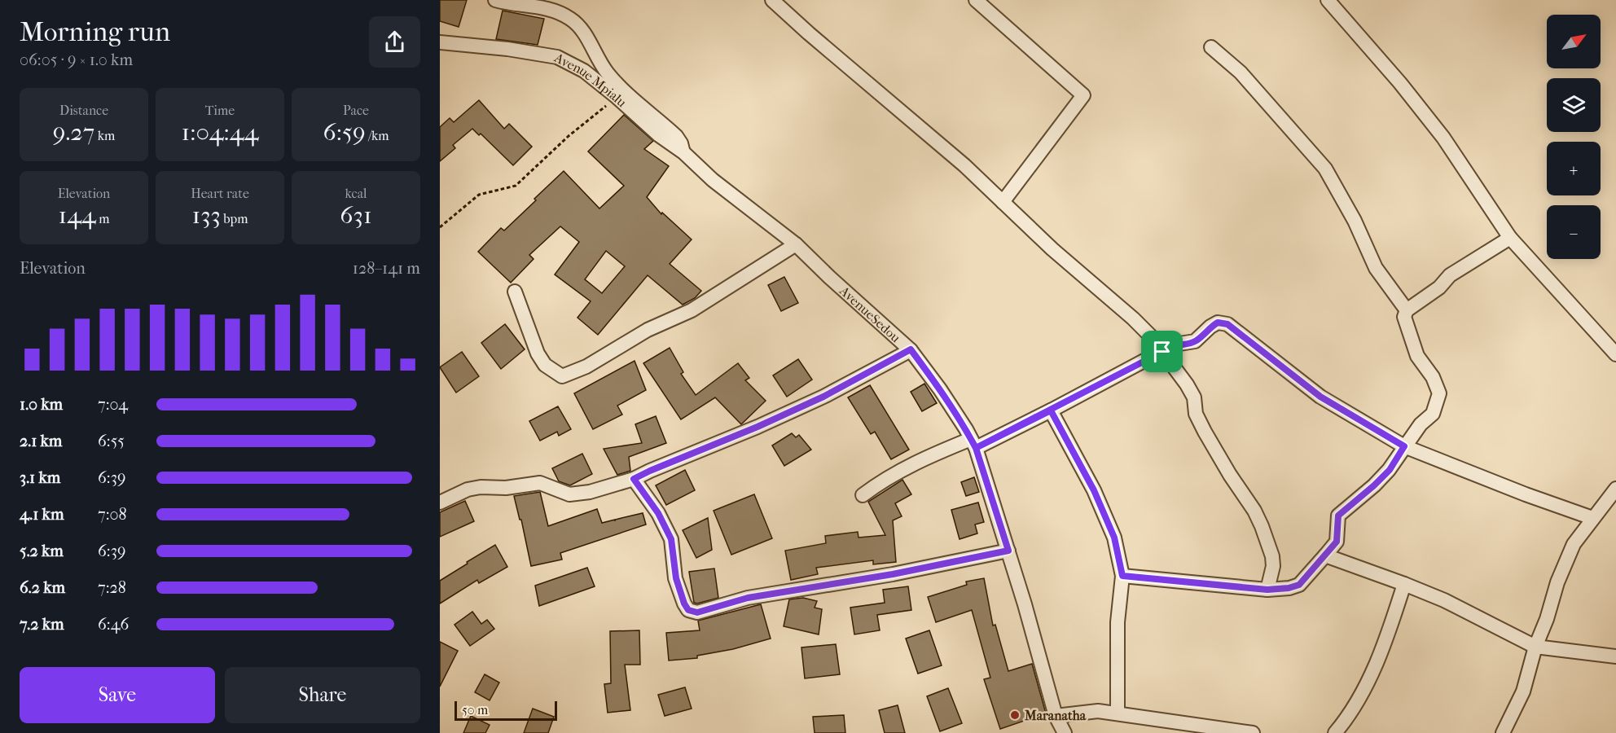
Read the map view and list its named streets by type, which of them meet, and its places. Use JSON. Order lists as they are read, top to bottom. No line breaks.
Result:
{"streets":{"street":["Avenue Mpialu","AvenueSedou"]},"crossings":[["Avenue Mpialu","AvenueSedou"]],"places":["Maranatha"],"scale_bar":"50 m","north":"top right","page":{"heading":["Morning run","06:05 · 9 × 1.0 km"],"map_buttons":["+","−"],"stats":[["Distance","9.27 km"],["Time","1:04:44"],["Pace","6:59 /km"],["Elevation","144 m"],["Heart rate","133 bpm"],["kcal","631"]],"chart":["Elevation","128–141 m"],"list":[{"name":"1.0 km","note":"7:04"},{"name":"2.1 km","note":"6:55"},{"name":"3.1 km","note":"6:39"},{"name":"4.1 km","note":"7:08"},{"name":"5.2 km","note":"6:39"},{"name":"6.2 km","note":"7:28"},{"name":"7.2 km","note":"6:46"}],"buttons":["Save","Share"],"scale":"50 m"}}
